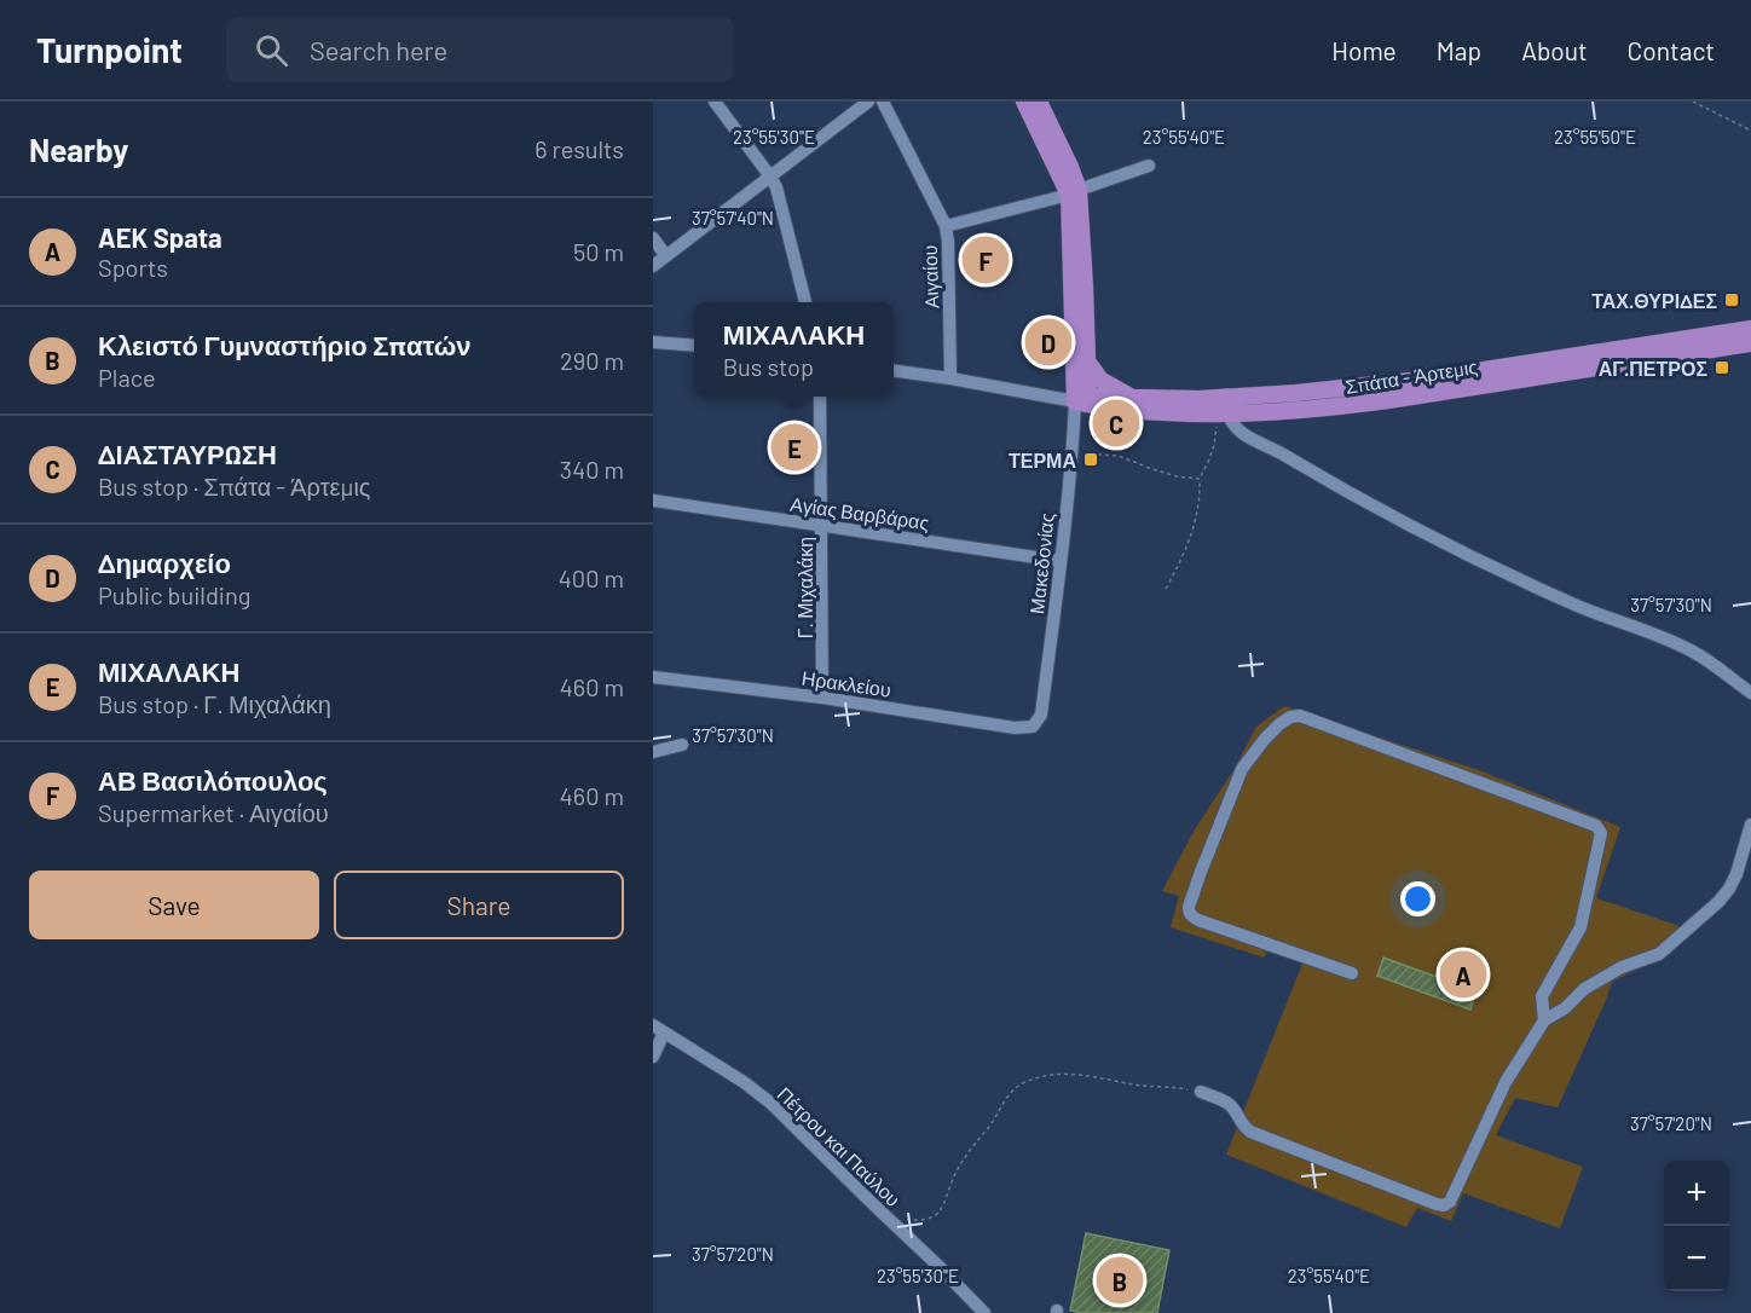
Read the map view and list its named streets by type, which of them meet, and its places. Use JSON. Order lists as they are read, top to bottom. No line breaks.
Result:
{"streets":{"main road":["Σπάτα - Άρτεμις"],"street":["Αιγαίου","Αγίας Βαρβάρας","Μακεδονίας","Γ. Μιχαλάκη","Ηρακλείου","Πέτρου και Παύλου"]},"crossings":[["Σπάτα - Άρτεμις","Μακεδονίας"],["Αγίας Βαρβάρας","Μακεδονίας"],["Αγίας Βαρβάρας","Γ. Μιχαλάκη"],["Μακεδονίας","Ηρακλείου"],["Γ. Μιχαλάκη","Ηρακλείου"]],"places":{"transit":["ΤΑΧ.ΘΥΡΙΔΕΣ","ΑΓ.ΠΕΤΡΟΣ","ΤΕΡΜΑ"]},"page":{"header":"Turnpoint","search":"Search here","nav":["Home","Map","About","Contact"],"heading":["Nearby","6 results"],"list":[{"mark":"A","name":"AEK Spata","note":"Sports","value":"50 m"},{"mark":"B","name":"Κλειστό Γυμναστήριο Σπατών","note":"Place","value":"290 m"},{"mark":"C","name":"ΔΙΑΣΤΑΥΡΩΣΗ","note":"Bus stop · Σπάτα - Άρτεμις","value":"340 m"},{"mark":"D","name":"Δημαρχείο","note":"Public building","value":"400 m"},{"mark":"E","name":"ΜΙΧΑΛΑΚΗ","note":"Bus stop · Γ. Μιχαλάκη","value":"460 m"},{"mark":"F","name":"ΑΒ Βασιλόπουλος","note":"Supermarket · Αιγαίου","value":"460 m"}],"pins":["F","D","C","E","A","B"],"popup":["ΜΙΧΑΛΑΚΗ","Bus stop"],"buttons":["Save","Share"],"map_buttons":["+","−"]},"coordinates":["23°55'30\"E","23°55'40\"E","23°55'50\"E","37°57'40\"N","37°57'30\"N","37°57'20\"N"]}
